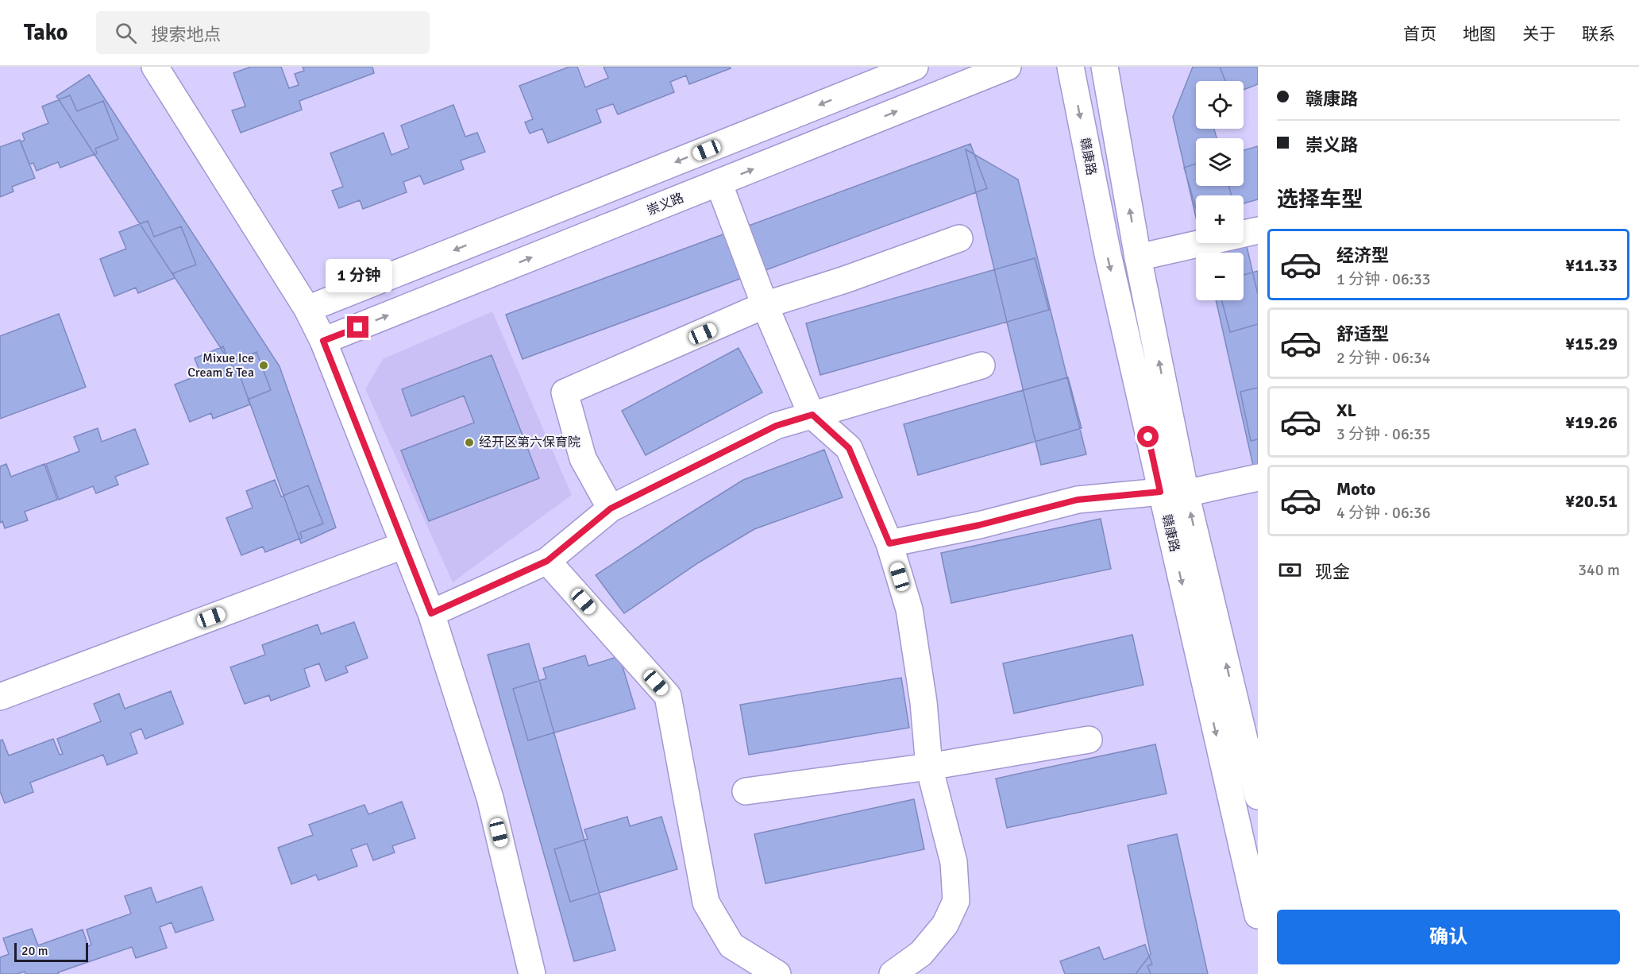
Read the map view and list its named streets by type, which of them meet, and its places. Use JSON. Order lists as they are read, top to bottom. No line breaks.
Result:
{"streets":{"main road":["赣康路","崇义路"]},"places":["Mixue Ice Cream & Tea","经开区第六保育院"],"scale_bar":"20 m","page":{"header":"Tako","search":"搜索地点","nav":["首页","地图","关于","联系"],"banner":["赣康路","崇义路"],"map_buttons":["+","−"],"heading":"选择车型","list":[{"name":"经济型","note":"1 分钟 · 06:33","value":"¥11.33"},{"name":"舒适型","note":"2 分钟 · 06:34","value":"¥15.29"},{"name":"XL","note":"3 分钟 · 06:35","value":"¥19.26"},{"name":"Moto","note":"4 分钟 · 06:36","value":"¥20.51"}],"bubble":"1 分钟","pay":["现金","340 m"],"buttons":"确认","scale":"20 m"}}
